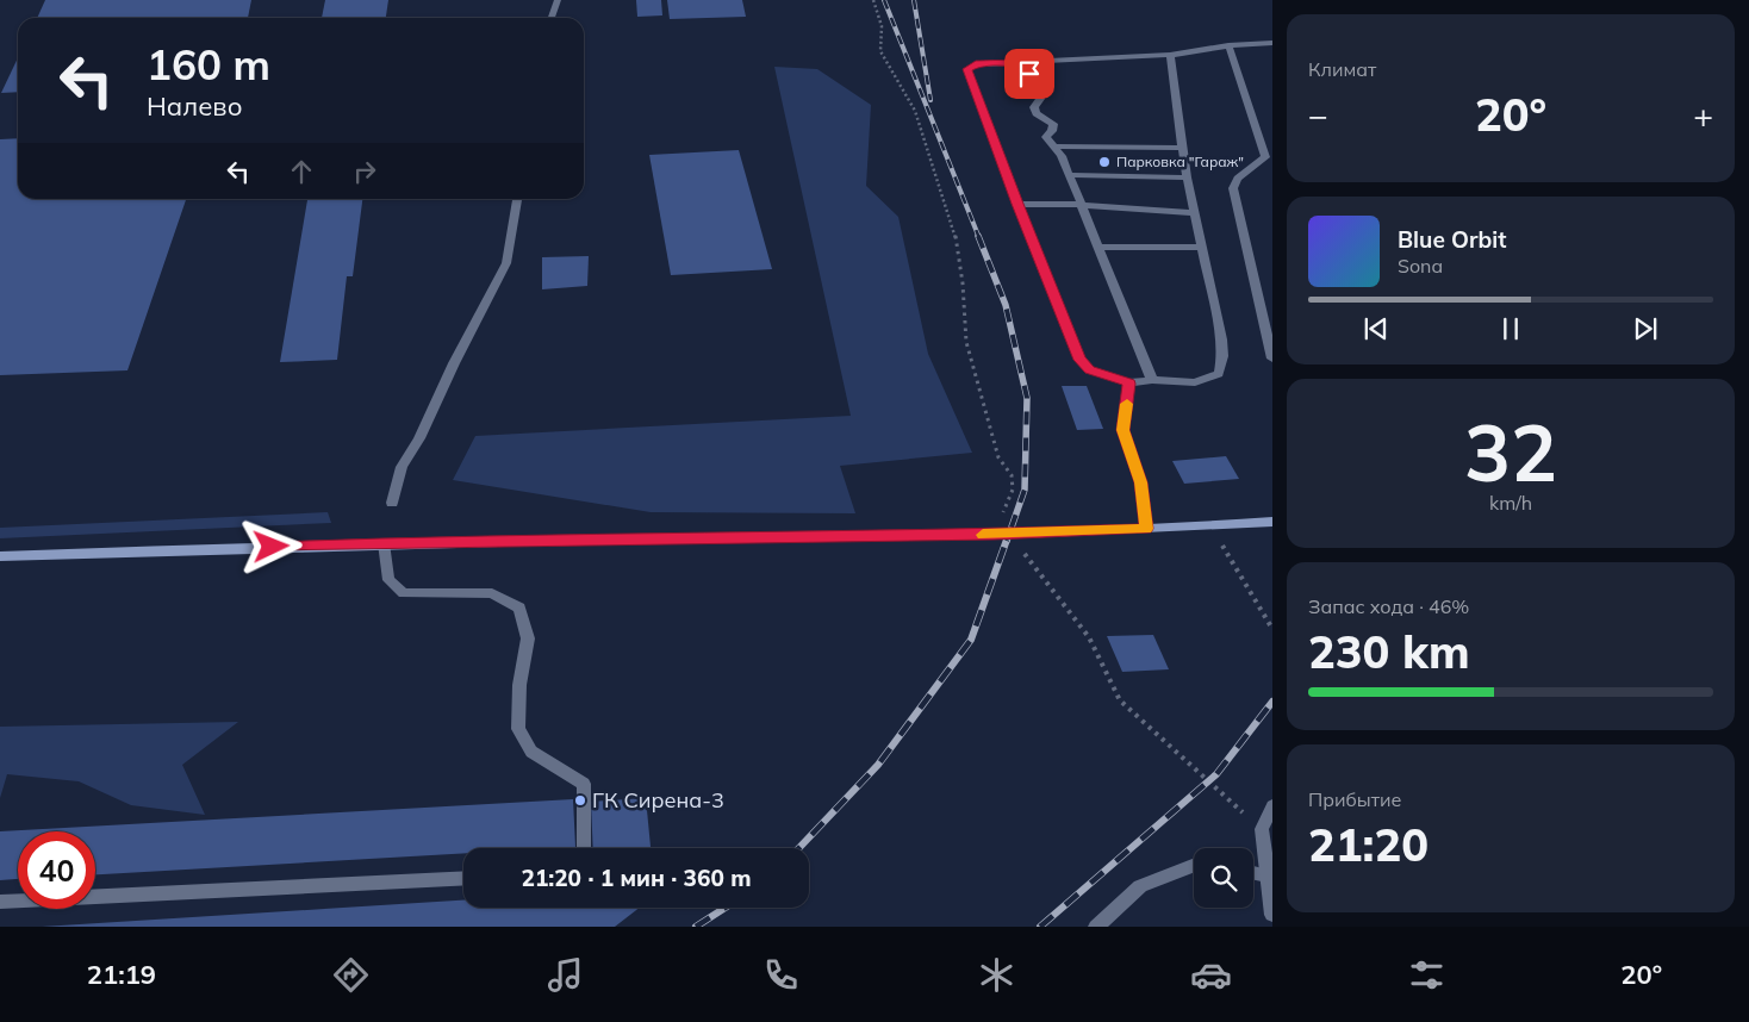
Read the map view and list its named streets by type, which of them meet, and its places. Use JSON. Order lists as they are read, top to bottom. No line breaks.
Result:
{"places":["Парковка \"Гараж\"","ГК Сирена-3"],"page":{"tile":["Климат",["32","km/h"],["Запас хода · 46%","230 km"],["Прибытие","21:20"]],"turn":["160 m","Налево"],"heat":["−","20°","+"],"song":["Blue Orbit","Sona"],"limit":"40","trip":"21:20 · 1 мин · 360 m","tabs":["21:19","20°"]}}
